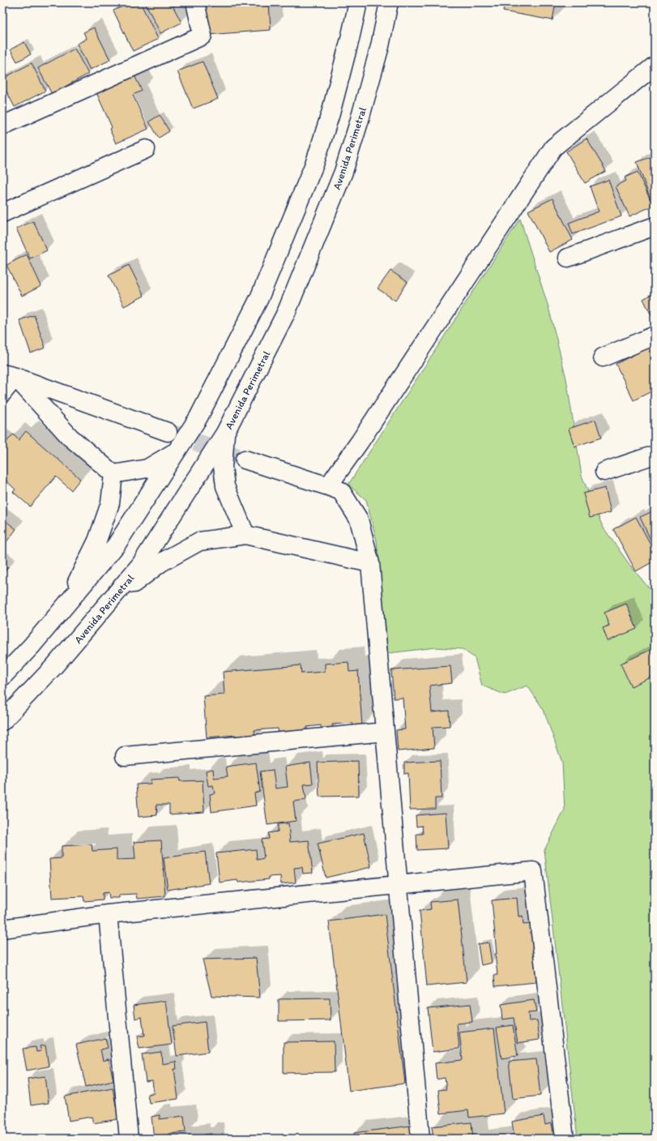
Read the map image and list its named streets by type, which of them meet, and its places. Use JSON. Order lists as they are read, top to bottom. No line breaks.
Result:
{"streets":{"street":["Avenida Perimetral"]}}
